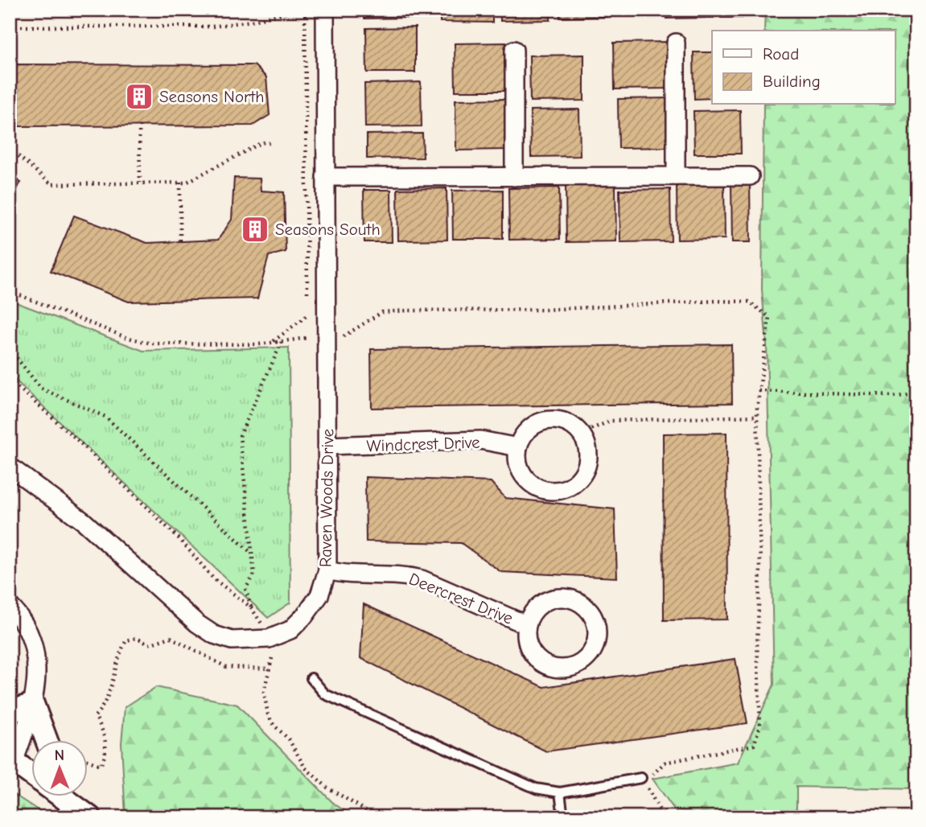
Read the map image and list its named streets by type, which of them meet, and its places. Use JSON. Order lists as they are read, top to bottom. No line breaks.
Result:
{"streets":{"street":["Windcrest Drive","Raven Woods Drive","Deercrest Drive"]},"crossings":[["Windcrest Drive","Raven Woods Drive"],["Raven Woods Drive","Deercrest Drive"]],"places":{"building":["Seasons North","Seasons South"]},"legend":["Road","Building"],"north":"top"}
